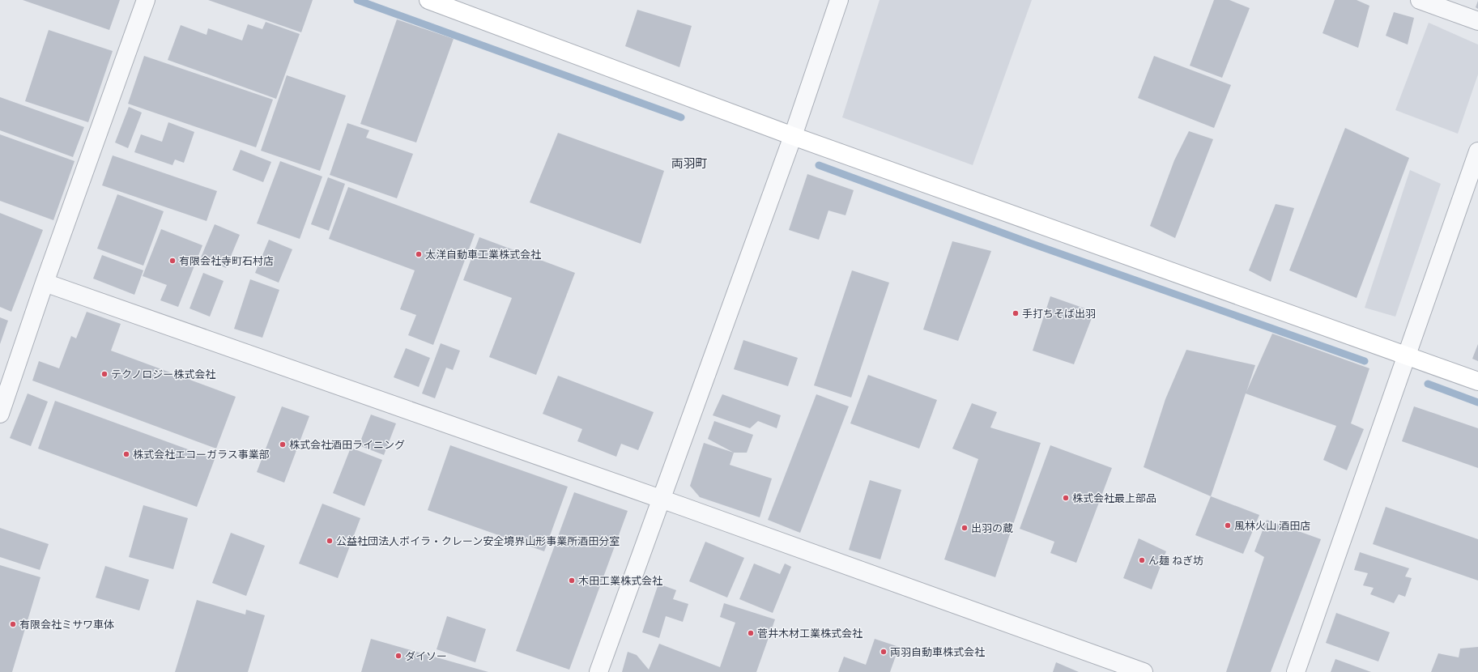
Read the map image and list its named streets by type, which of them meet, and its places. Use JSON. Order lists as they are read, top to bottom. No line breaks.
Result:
{"districts":["両羽町"],"places":["太洋自動車工業株式会社","有限会社寺町石村店","手打ちそば出羽","テクノロジー株式会社","株式会社酒田ライニング","株式会社エコーガラス事業部","株式会社最上部品","風林火山 酒田店","出羽の蔵","公益社団法人ボイラ・クレーン安全境界山形事業所酒田分室","ん麺 ねぎ坊","木田工業株式会社","有限会社ミサワ車体","菅井木材工業株式会社","両羽自動車株式会社","ダイソー"]}
